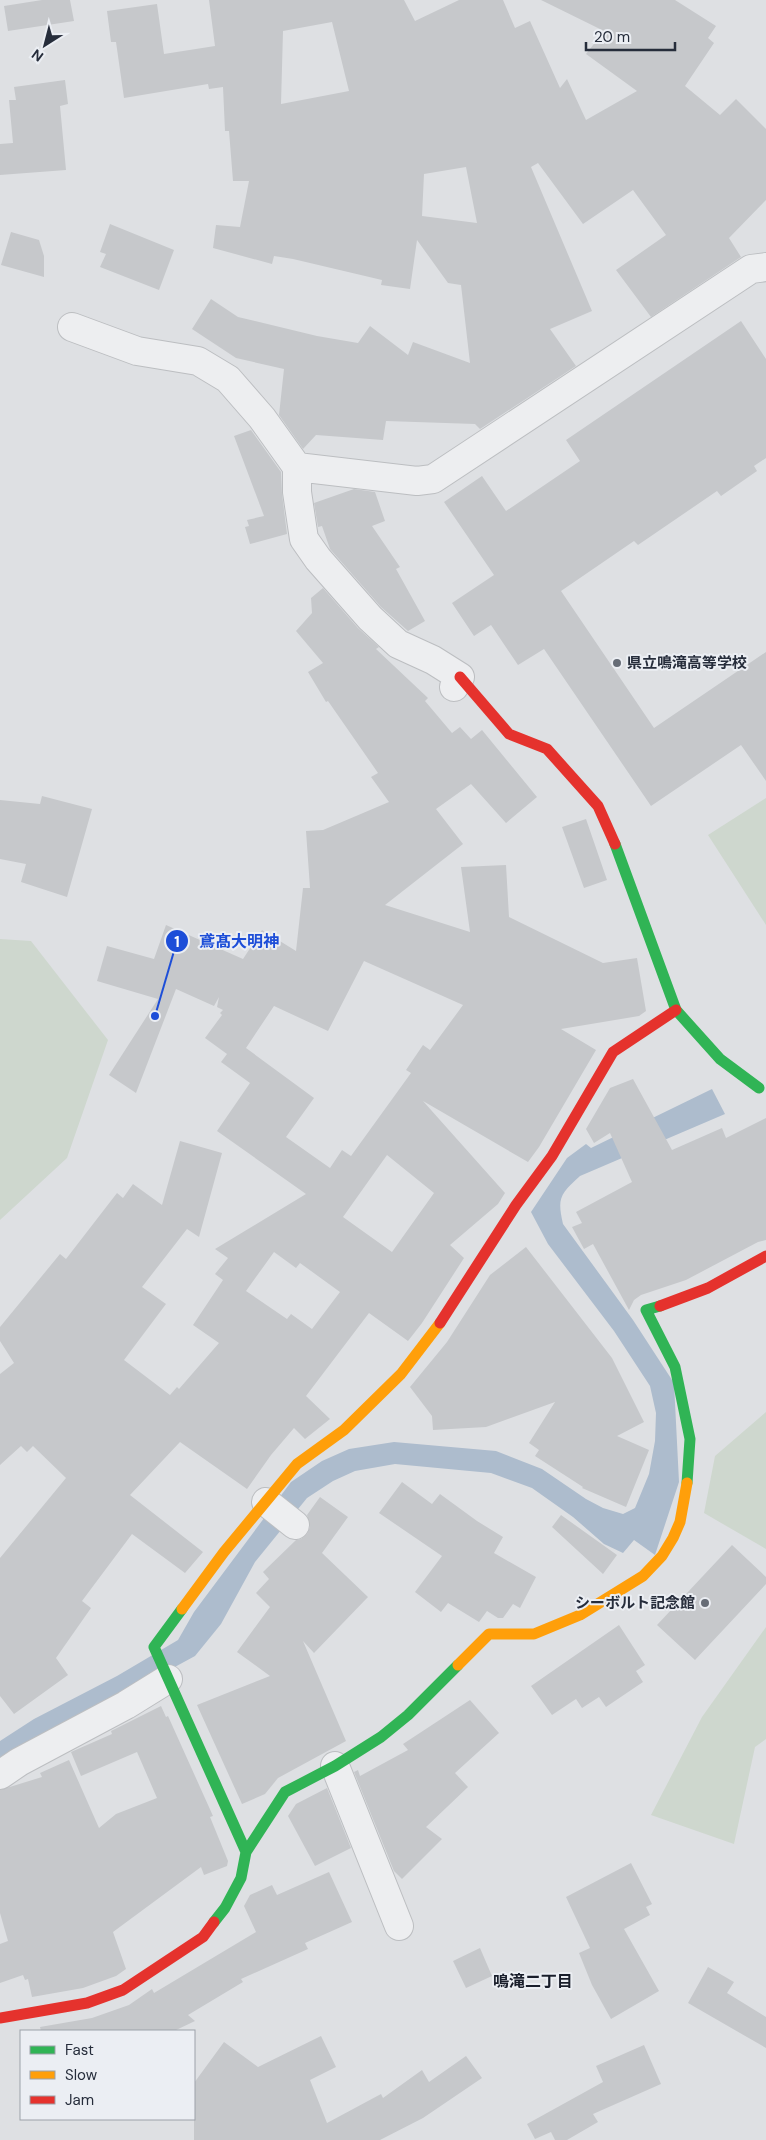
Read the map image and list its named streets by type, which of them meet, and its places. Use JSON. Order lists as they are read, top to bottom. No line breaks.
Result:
{"districts":["鳴滝二丁目"],"places":["県立鳴滝高等学校","鳶髙大明神","シーボルト記念館"],"legend":["Fast","Slow","Jam"],"scale_bar":"20 m","north":"bottom left"}
